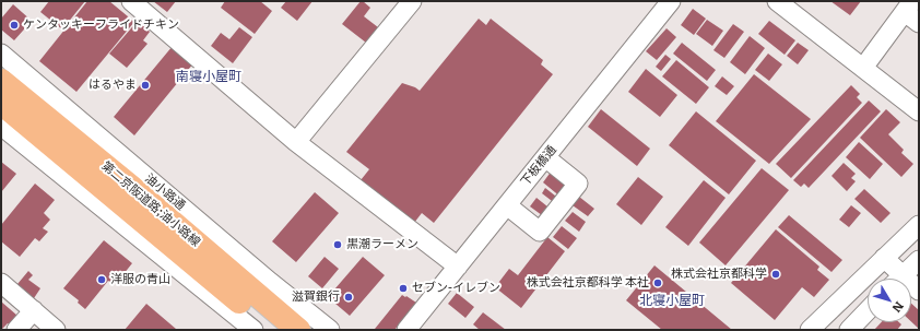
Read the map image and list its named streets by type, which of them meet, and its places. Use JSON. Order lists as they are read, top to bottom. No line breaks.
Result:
{"streets":{"highway":["第二京阪道路;油小路線"],"street":["下板橋通","油小路通"]},"districts":["南寝小屋町","北寝小屋町"],"places":["ケンタッキーフライドチキン","はるやま","黒潮ラーメン","株式会社京都科学","洋服の青山","株式会社京都科学 本社","セブン-イレブン","滋賀銀行"],"north":"bottom right"}
